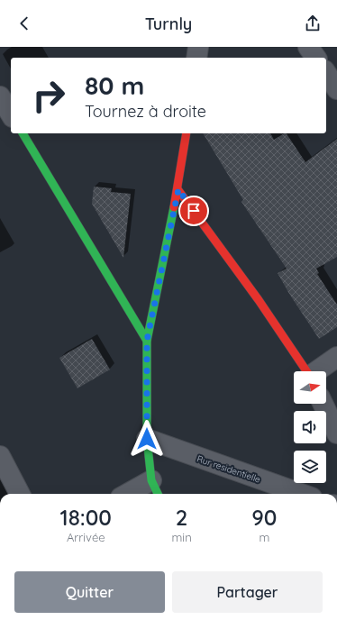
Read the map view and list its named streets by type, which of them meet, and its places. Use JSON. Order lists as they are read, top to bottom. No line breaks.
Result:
{"streets":{"street":["Rur residentielle"]},"north":"right","page":{"header":"Turnly","turn":["80 m","Tournez à droite"],"eta":["18:00","Arrivée","2","min","90","m"],"buttons":["Quitter","Partager"]}}
